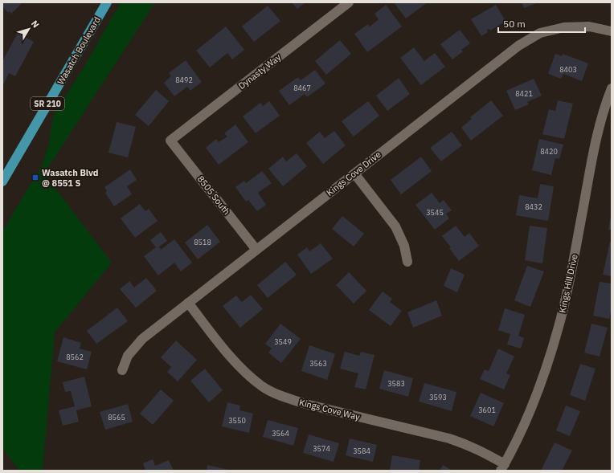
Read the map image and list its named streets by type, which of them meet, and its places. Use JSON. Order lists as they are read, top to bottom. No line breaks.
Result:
{"streets":{"main road":["Wasatch Boulevard","SR 210"],"street":["Dynasty Way","Kings Cove Drive","8505 South","Kings Hill Drive","Kings Cove Way"]},"crossings":[["Dynasty Way","8505 South"],["Kings Cove Drive","8505 South"],["Kings Cove Drive","Kings Cove Way"],["Kings Hill Drive","Kings Cove Way"]],"places":{"transit":["Wasatch Blvd @ 8551 S"]},"house_numbers":["8403","8492","8467","8421","8420","8432","3545","8518","3549","8562","3563","3583","3593","3601","8565","3550","3564","3574","3584"],"scale_bar":"50 m","north":"top right"}
